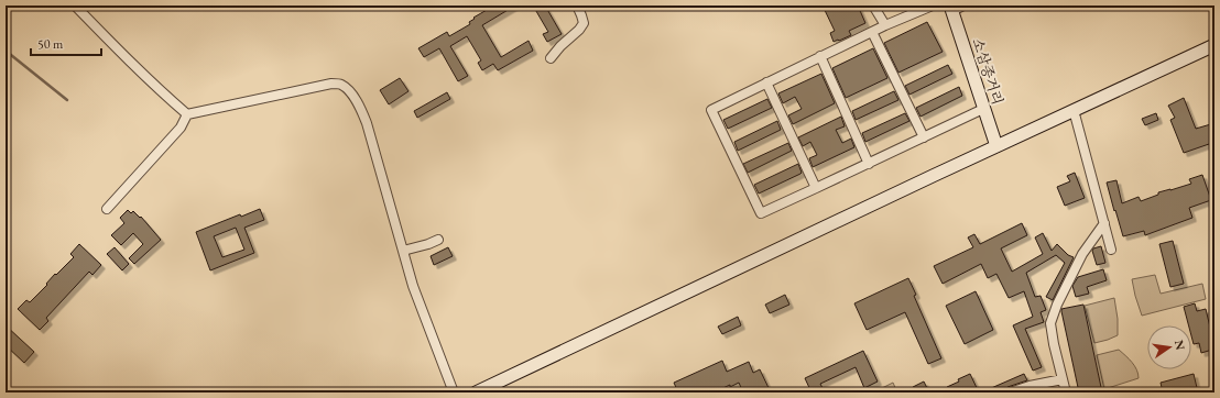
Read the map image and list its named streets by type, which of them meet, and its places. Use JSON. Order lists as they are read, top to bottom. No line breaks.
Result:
{"streets":{"main road":["소삼종거리"]},"scale_bar":"50 m","north":"right"}
